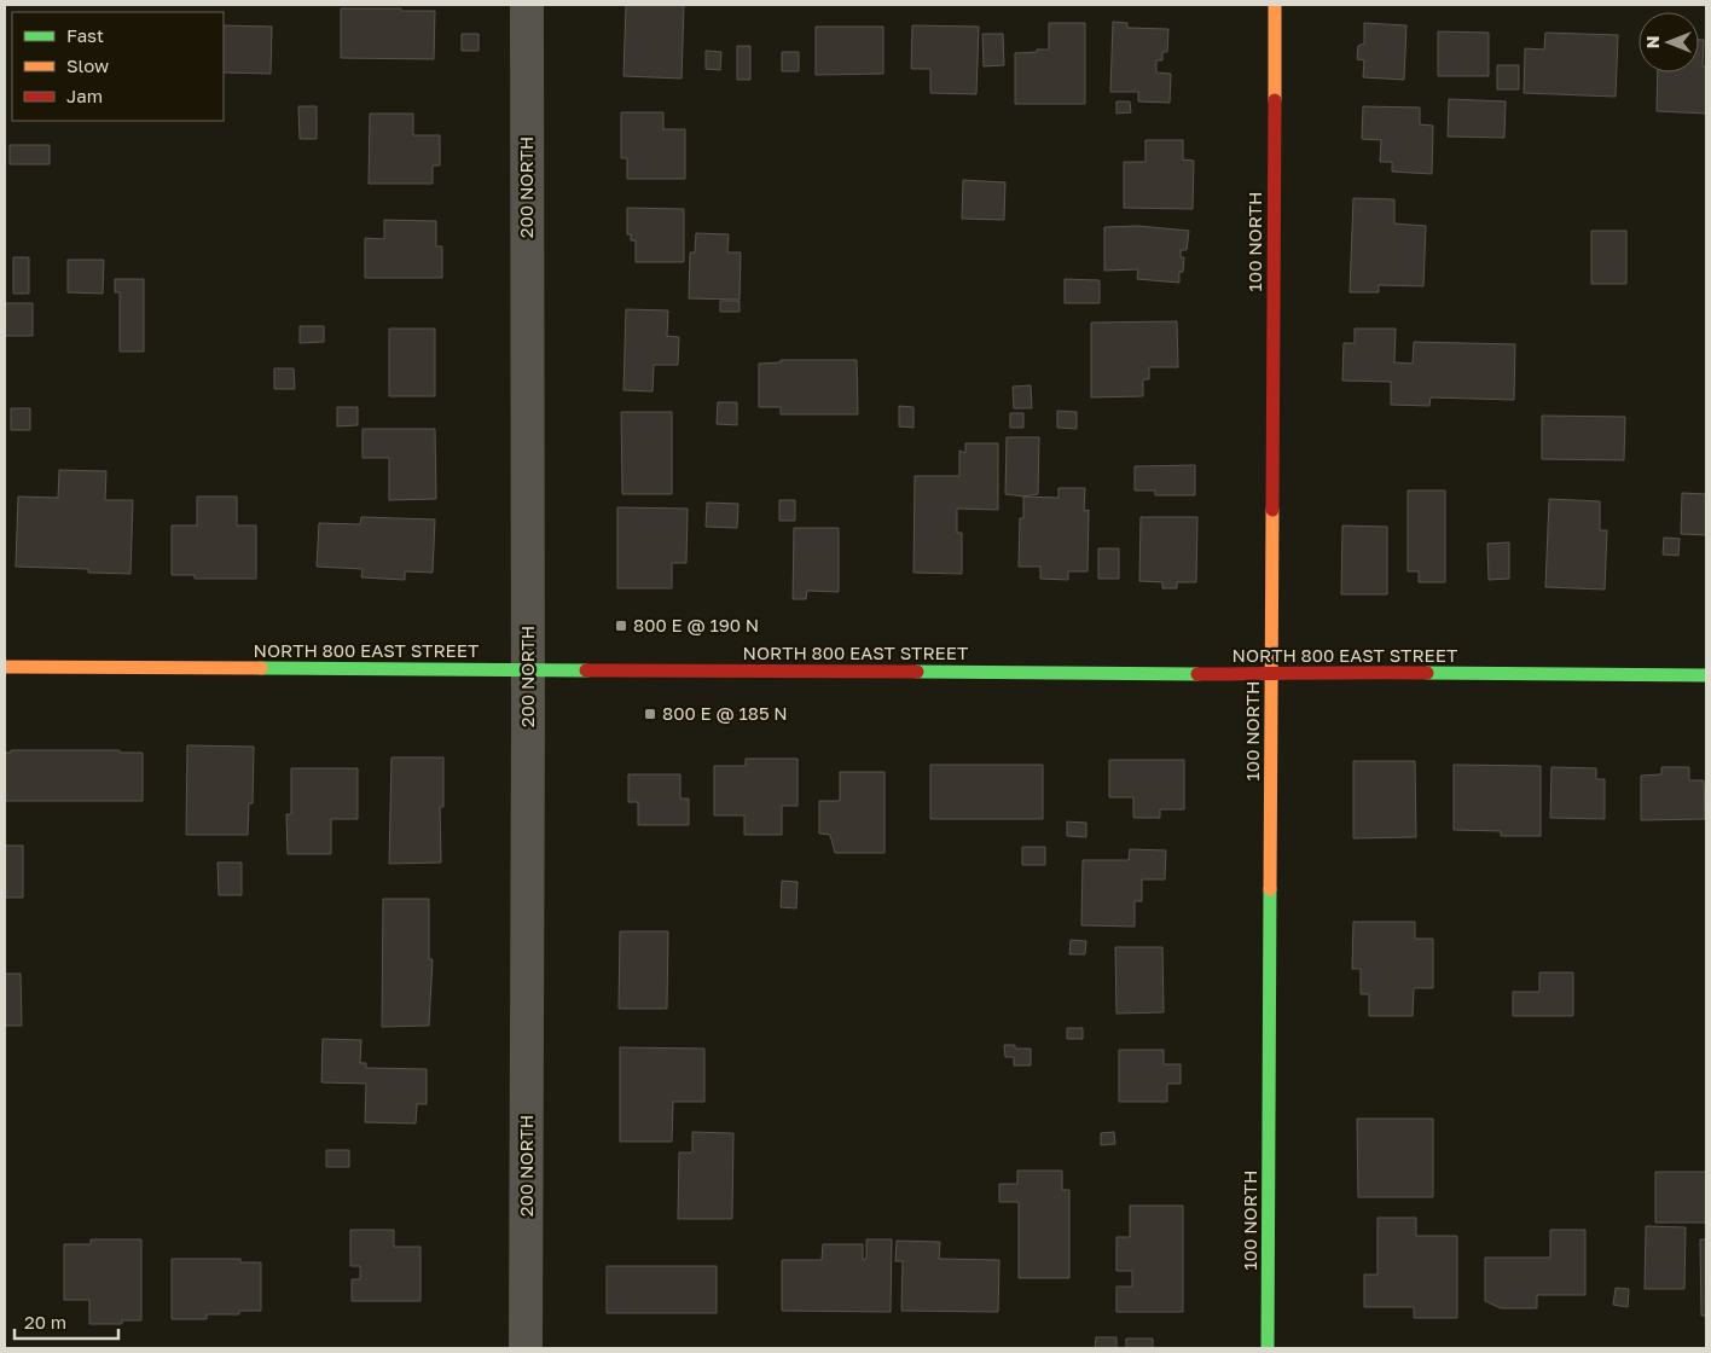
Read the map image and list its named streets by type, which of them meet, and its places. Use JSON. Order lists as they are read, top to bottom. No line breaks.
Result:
{"streets":{"street":["200 NORTH","100 NORTH","NORTH 800 EAST STREET"]},"crossings":[["200 NORTH","NORTH 800 EAST STREET"],["100 NORTH","NORTH 800 EAST STREET"]],"places":{"transit":["800 E @ 190 N","800 E @ 185 N"]},"legend":["Fast","Slow","Jam"],"scale_bar":"20 m","north":"left"}
